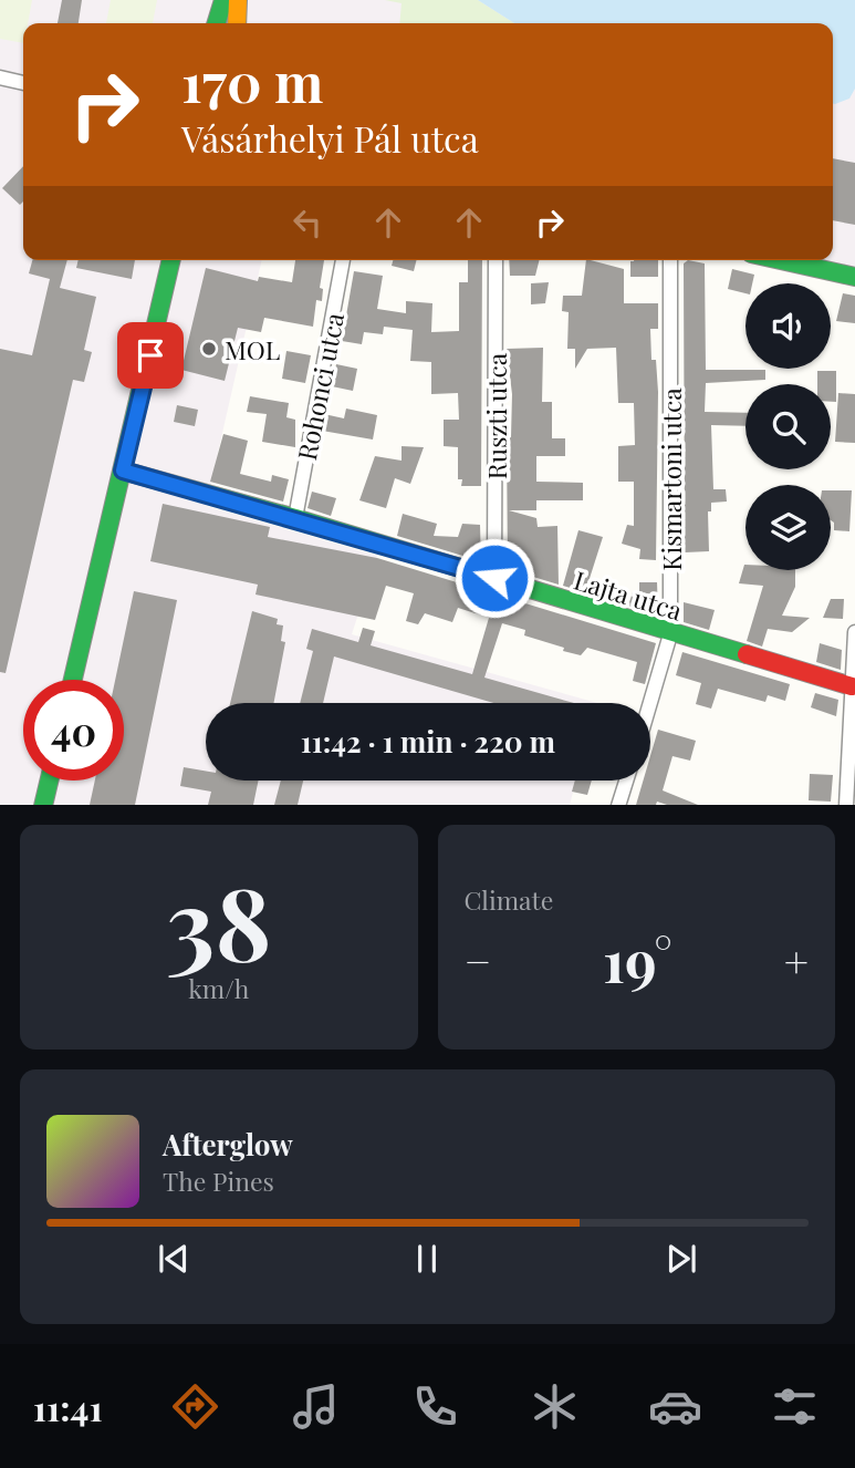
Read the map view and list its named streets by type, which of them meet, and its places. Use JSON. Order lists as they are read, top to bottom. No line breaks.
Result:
{"streets":{"street":["Rohonci utca","Ruszti utca","Kismartoni utca","Lajta utca"]},"crossings":[["Rohonci utca","Lajta utca"],["Ruszti utca","Lajta utca"],["Kismartoni utca","Lajta utca"]],"places":["MOL"],"page":{"turn":["170 m","Vásárhelyi Pál utca"],"limit":"40","trip":"11:42 · 1 min · 220 m","tile":[["38","km/h"],"Climate"],"heat":["−","19°","+"],"song":["Afterglow","The Pines"],"tabs":"11:41"}}
